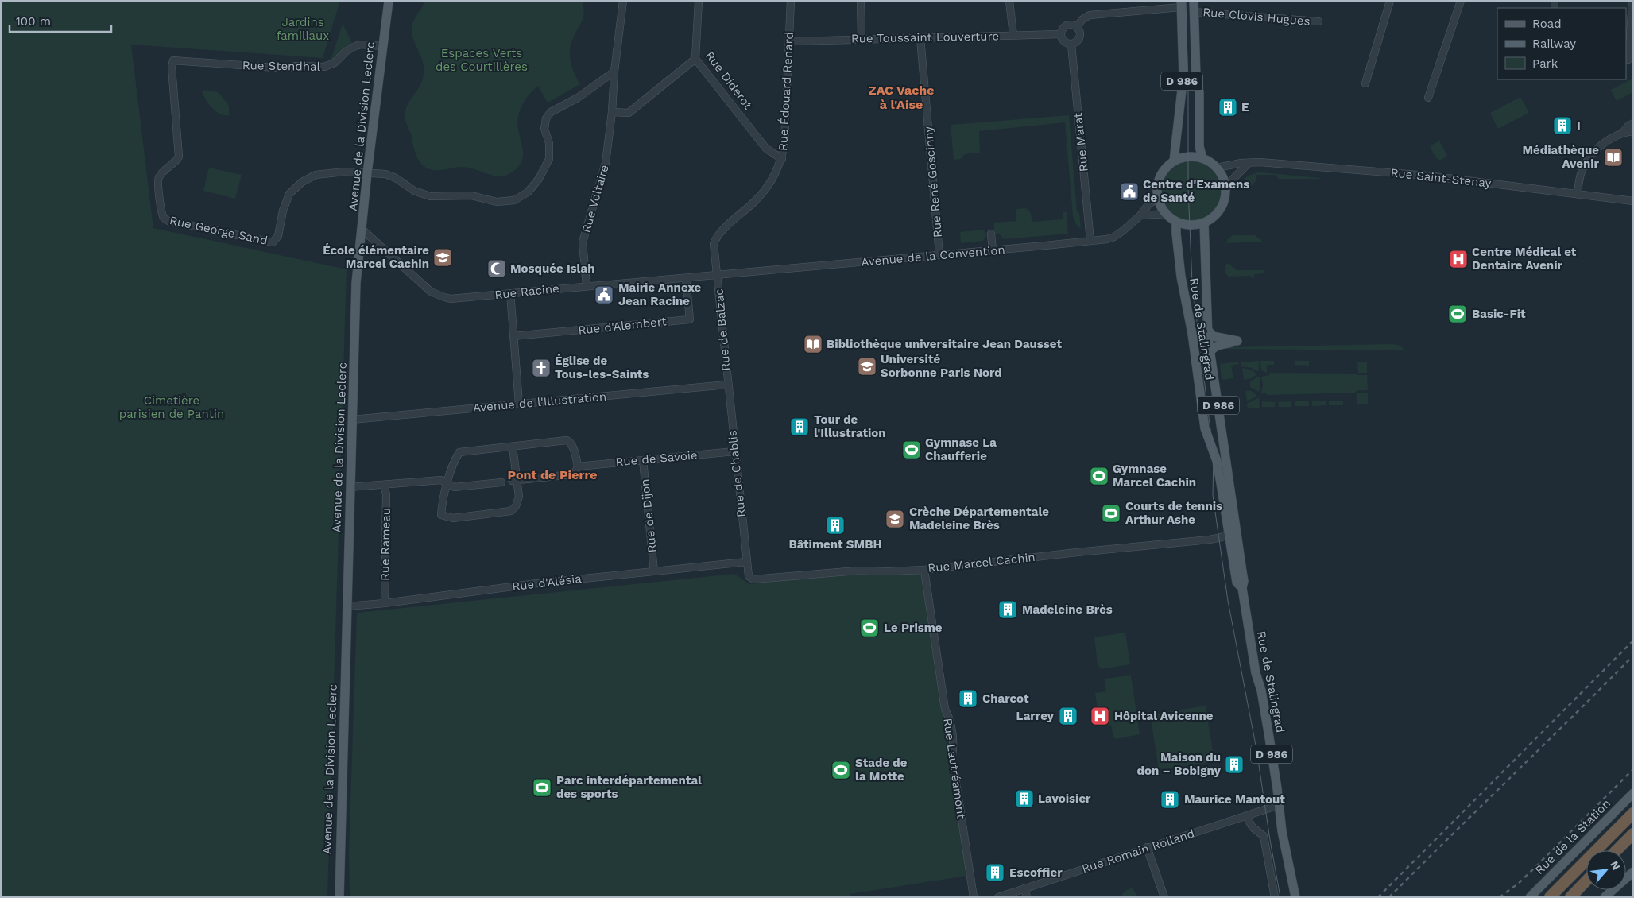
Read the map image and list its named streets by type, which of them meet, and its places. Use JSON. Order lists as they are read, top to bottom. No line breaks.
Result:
{"streets":{"main road":["D 986","Avenue de la Division Leclerc","Rue de Stalingrad","Rue de la Station"],"street":["Rue Clovis Hugues","Rue Toussaint Louverture","Rue Stendhal","Rue Diderot","Rue Édouard Renard","Rue Marat","Rue Saint-Stenay","Rue René Goscinny","Rue Voltaire","Rue George Sand","Avenue de la Convention","Rue Racine","Rue d'Alembert","Rue de Balzac","Avenue de l'Illustration","Rue de Savoie","Rue de Chablis","Rue de Dijon","Rue Rameau","Rue Marcel Cachin","Rue d'Alésia","Rue Lautréamont","Rue Romain Rolland"]},"crossings":[["Rue Clovis Hugues","D 986"],["Rue Toussaint Louverture","Rue Édouard Renard"],["Rue Toussaint Louverture","Rue Marat"],["Rue Toussaint Louverture","Rue René Goscinny"],["Rue Stendhal","Avenue de la Division Leclerc"],["Rue Stendhal","Rue George Sand"],["Rue Diderot","Rue Édouard Renard"],["D 986","Rue Saint-Stenay"],["D 986","Avenue de la Convention"],["D 986","Rue de Stalingrad"],["Rue Édouard Renard","Avenue de la Convention"],["Rue Édouard Renard","Rue Racine"],["Rue Édouard Renard","Rue de Balzac"],["Avenue de la Division Leclerc","Rue George Sand"],["Avenue de la Division Leclerc","Rue Racine"],["Avenue de la Division Leclerc","Avenue de l'Illustration"],["Avenue de la Division Leclerc","Rue d'Alésia"],["Rue Marat","Avenue de la Convention"],["Rue Saint-Stenay","Avenue de la Convention"],["Rue Saint-Stenay","Rue de Stalingrad"],["Rue René Goscinny","Avenue de la Convention"],["Rue Voltaire","Rue Racine"],["Avenue de la Convention","Rue Racine"],["Avenue de la Convention","Rue de Stalingrad"],["Avenue de la Convention","Rue de Balzac"],["Rue Racine","Rue d'Alembert"],["Rue Racine","Rue de Balzac"],["Rue de Stalingrad","Rue Marcel Cachin"],["Rue de Stalingrad","Rue Romain Rolland"],["Rue de Balzac","Avenue de l'Illustration"],["Rue de Balzac","Rue de Chablis"],["Avenue de l'Illustration","Rue de Chablis"],["Rue de Savoie","Rue de Chablis"],["Rue de Savoie","Rue de Dijon"],["Rue de Chablis","Rue Marcel Cachin"],["Rue de Chablis","Rue d'Alésia"],["Rue de Dijon","Rue d'Alésia"],["Rue Rameau","Rue d'Alésia"],["Rue Marcel Cachin","Rue d'Alésia"],["Rue Marcel Cachin","Rue Lautréamont"]],"districts":["ZAC Vache à l'Aise","Pont de Pierre"],"parks":["Jardins familiaux","Espaces Verts des Courtillères","Cimetière parisien de Pantin"],"places":{"building":["E","I","Tour de l'Illustration","Bâtiment SMBH","Madeleine Brès","Charcot","Larrey","Maison du don – Bobigny","Lavoisier","Maurice Mantout","Escoffier"],"library":["Médiathèque Avenir","Bibliothèque universitaire Jean Dausset"],"public building":["Centre d'Examens de Santé","Mairie Annexe Jean Racine"],"school or university":["École élémentaire Marcel Cachin","Université Sorbonne Paris Nord","Crèche Départementale Madeleine Brès"],"hospital":["Centre Médical et Dentaire Avenir","Hôpital Avicenne"],"mosque":["Mosquée Islah"],"sports":["Basic-Fit","Gymnase La Chaufferie","Gymnase Marcel Cachin","Courts de tennis Arthur Ashe","Le Prisme","Stade de la Motte","Parc interdépartemental des sports"],"church":["Église de Tous-les-Saints"]},"legend":["Road","Railway","Park"],"scale_bar":"100 m","north":"top right"}
